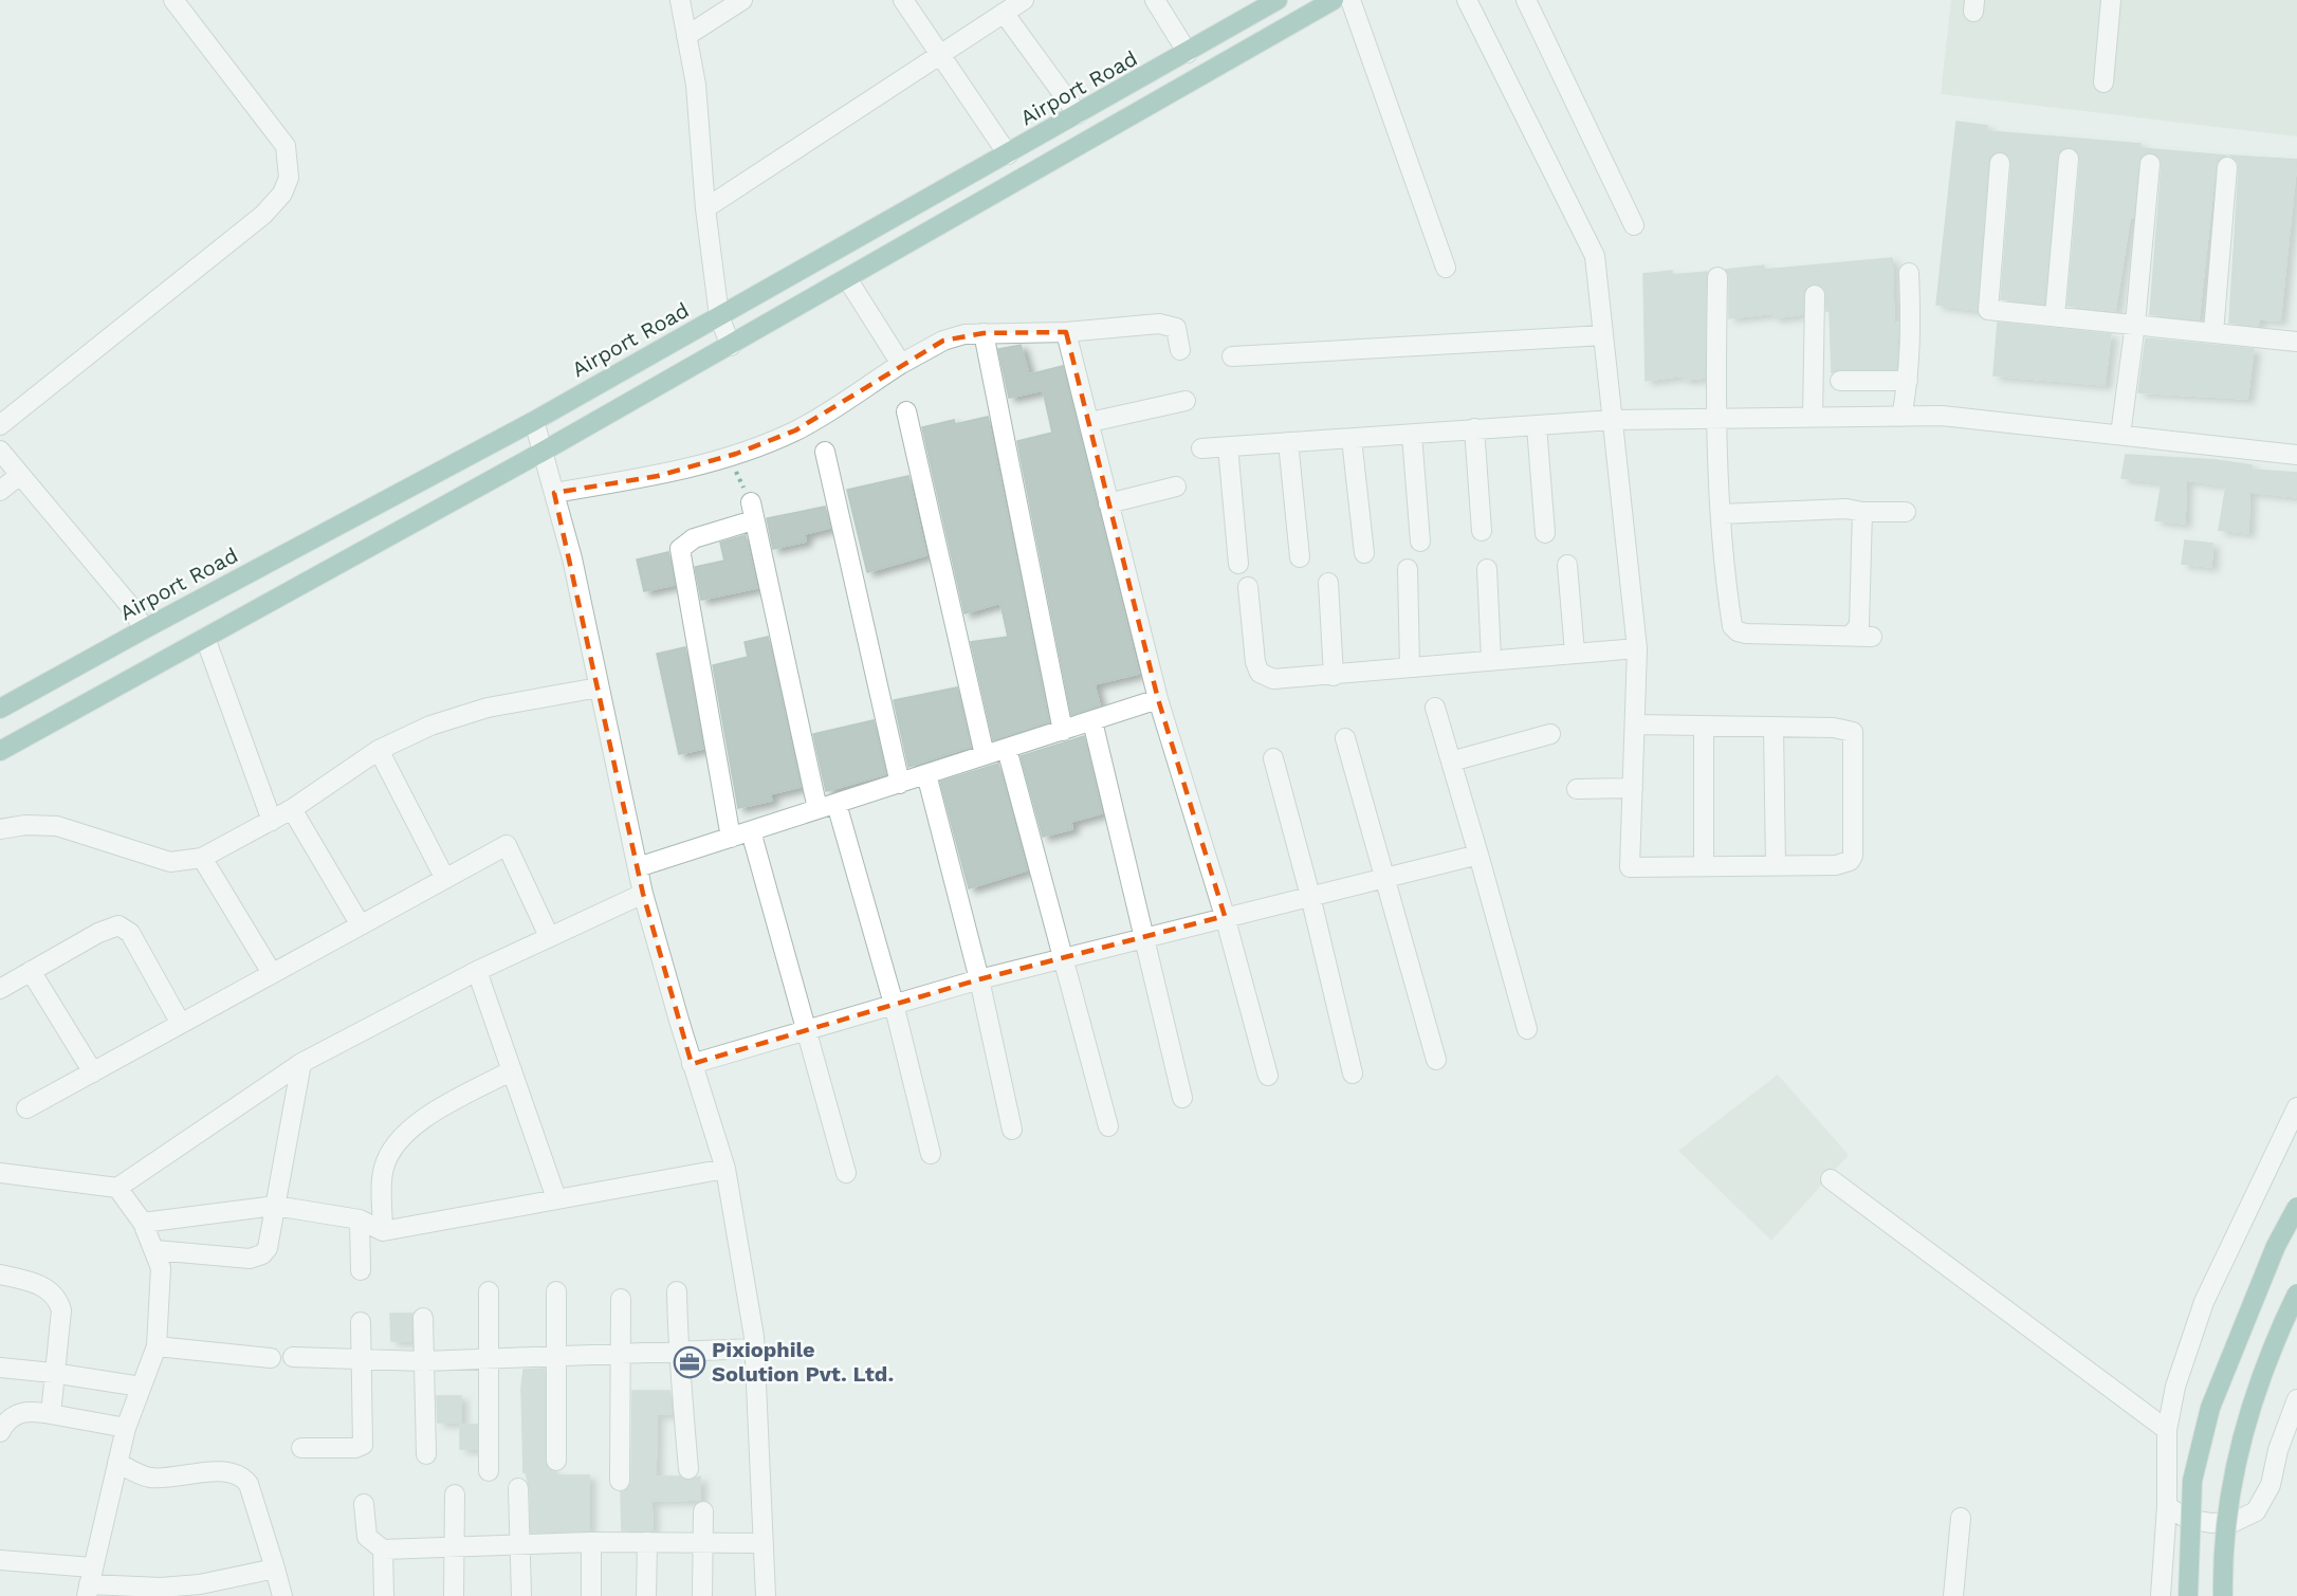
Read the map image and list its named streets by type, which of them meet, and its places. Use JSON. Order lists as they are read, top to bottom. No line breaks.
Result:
{"streets":{"main road":["Airport Road"]},"places":{"office":["Pixiophile Solution Pvt. Ltd."]}}
